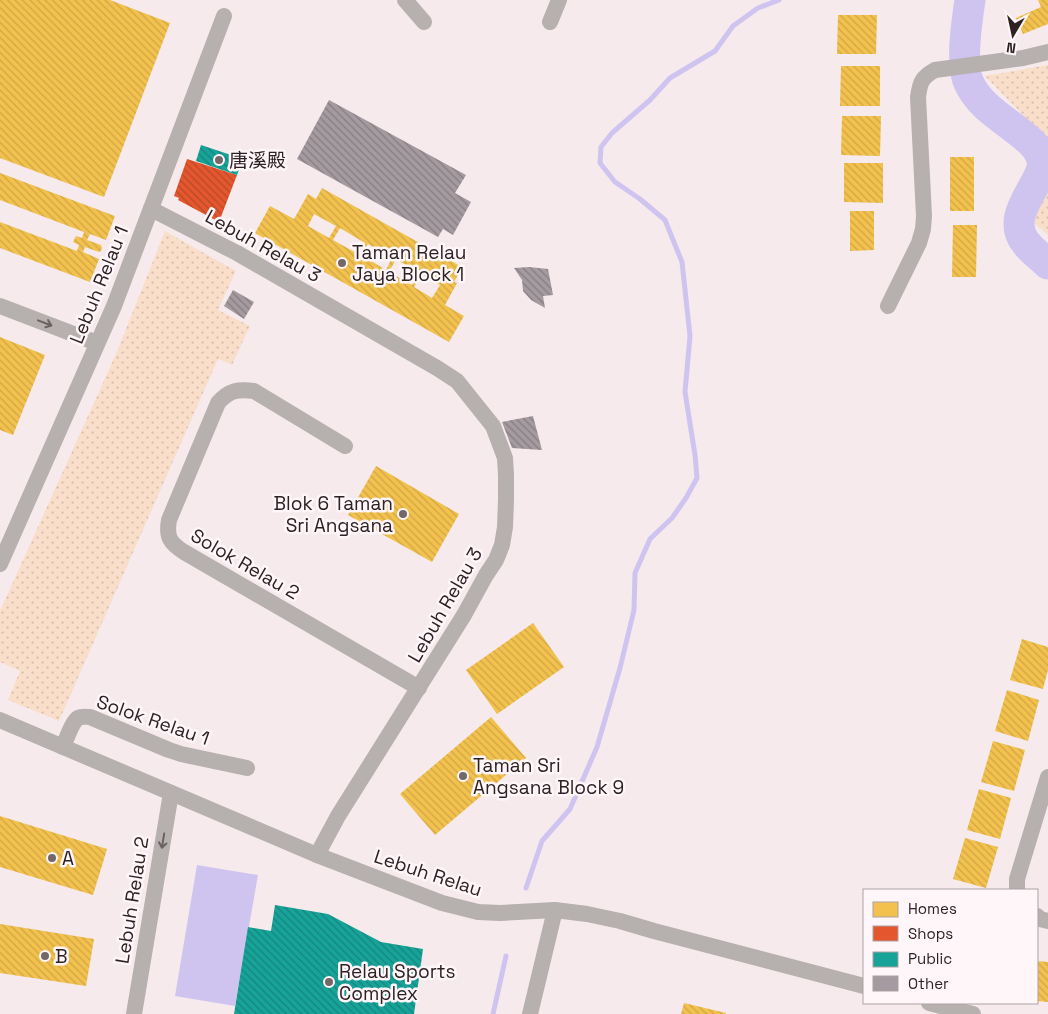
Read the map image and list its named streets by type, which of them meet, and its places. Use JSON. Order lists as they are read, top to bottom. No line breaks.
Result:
{"streets":{"street":["Lebuh Relau 3","Lebuh Relau 1","Solok Relau 2","Solok Relau 1","Lebuh Relau","Lebuh Relau 2"]},"crossings":[["Lebuh Relau 3","Lebuh Relau 1"],["Lebuh Relau 3","Solok Relau 2"],["Lebuh Relau 3","Lebuh Relau"],["Solok Relau 1","Lebuh Relau"],["Lebuh Relau","Lebuh Relau 2"]],"one_way":["Lebuh Relau 2"],"places":["唐溪殿","Taman Relau Jaya Block 1","Blok 6 Taman Sri Angsana","Taman Sri Angsana Block 9","A","B","Relau Sports Complex"],"legend":["Homes","Shops","Public","Other"],"north":"bottom"}
